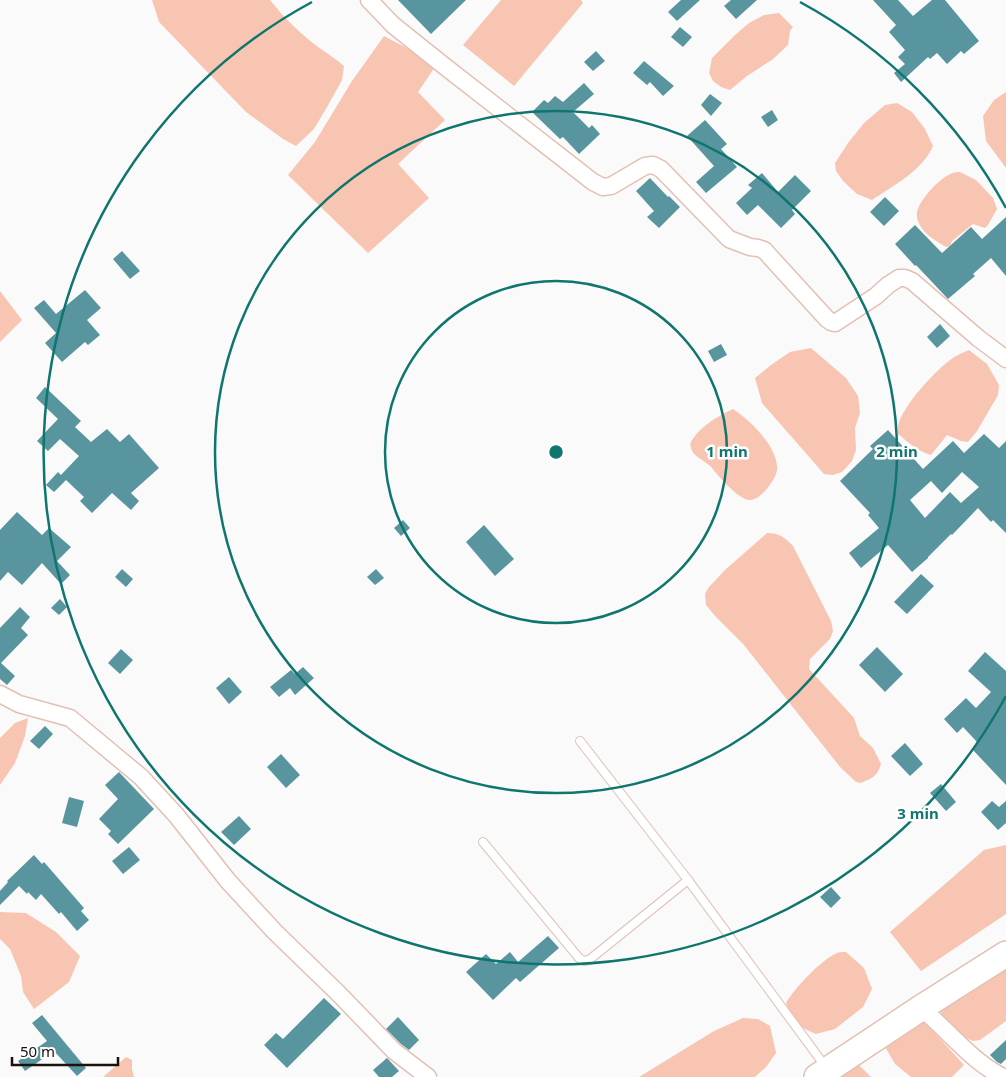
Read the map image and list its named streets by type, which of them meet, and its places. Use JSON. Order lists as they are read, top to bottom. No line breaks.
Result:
{"scale_bar":"50 m","rings":["1 min","2 min","3 min"]}
